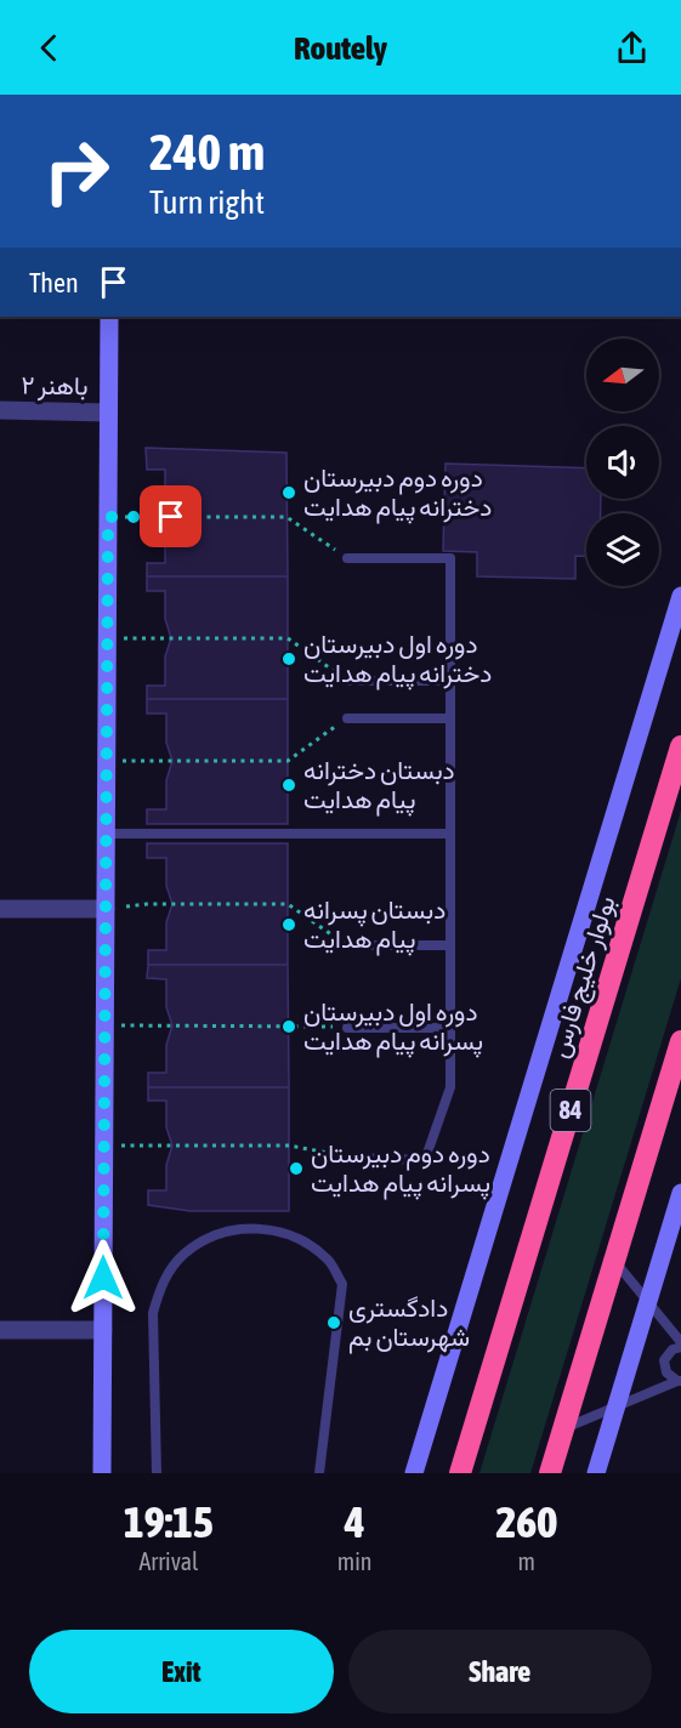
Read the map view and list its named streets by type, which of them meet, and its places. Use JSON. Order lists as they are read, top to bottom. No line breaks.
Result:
{"streets":{"highway":["بولوار خلیج فارس","84"],"street":["باهنر ۲"]},"places":["دوره دوم دبیرستان دخترانه پیام هدایت","دوره اول دبیرستان دخترانه پیام هدایت","دبستان دخترانه پیام هدایت","دبستان پسرانه پیام هدایت","دوره اول دبیرستان پسرانه پیام هدایت","دوره دوم دبیرستان پسرانه پیام هدایت","دادگستری شهرستان بم"],"north":"left","page":{"header":"Routely","turn":["240 m","Turn right"],"then":"Then","eta":["19:15","Arrival","4","min","260","m"],"buttons":["Exit","Share"]}}
